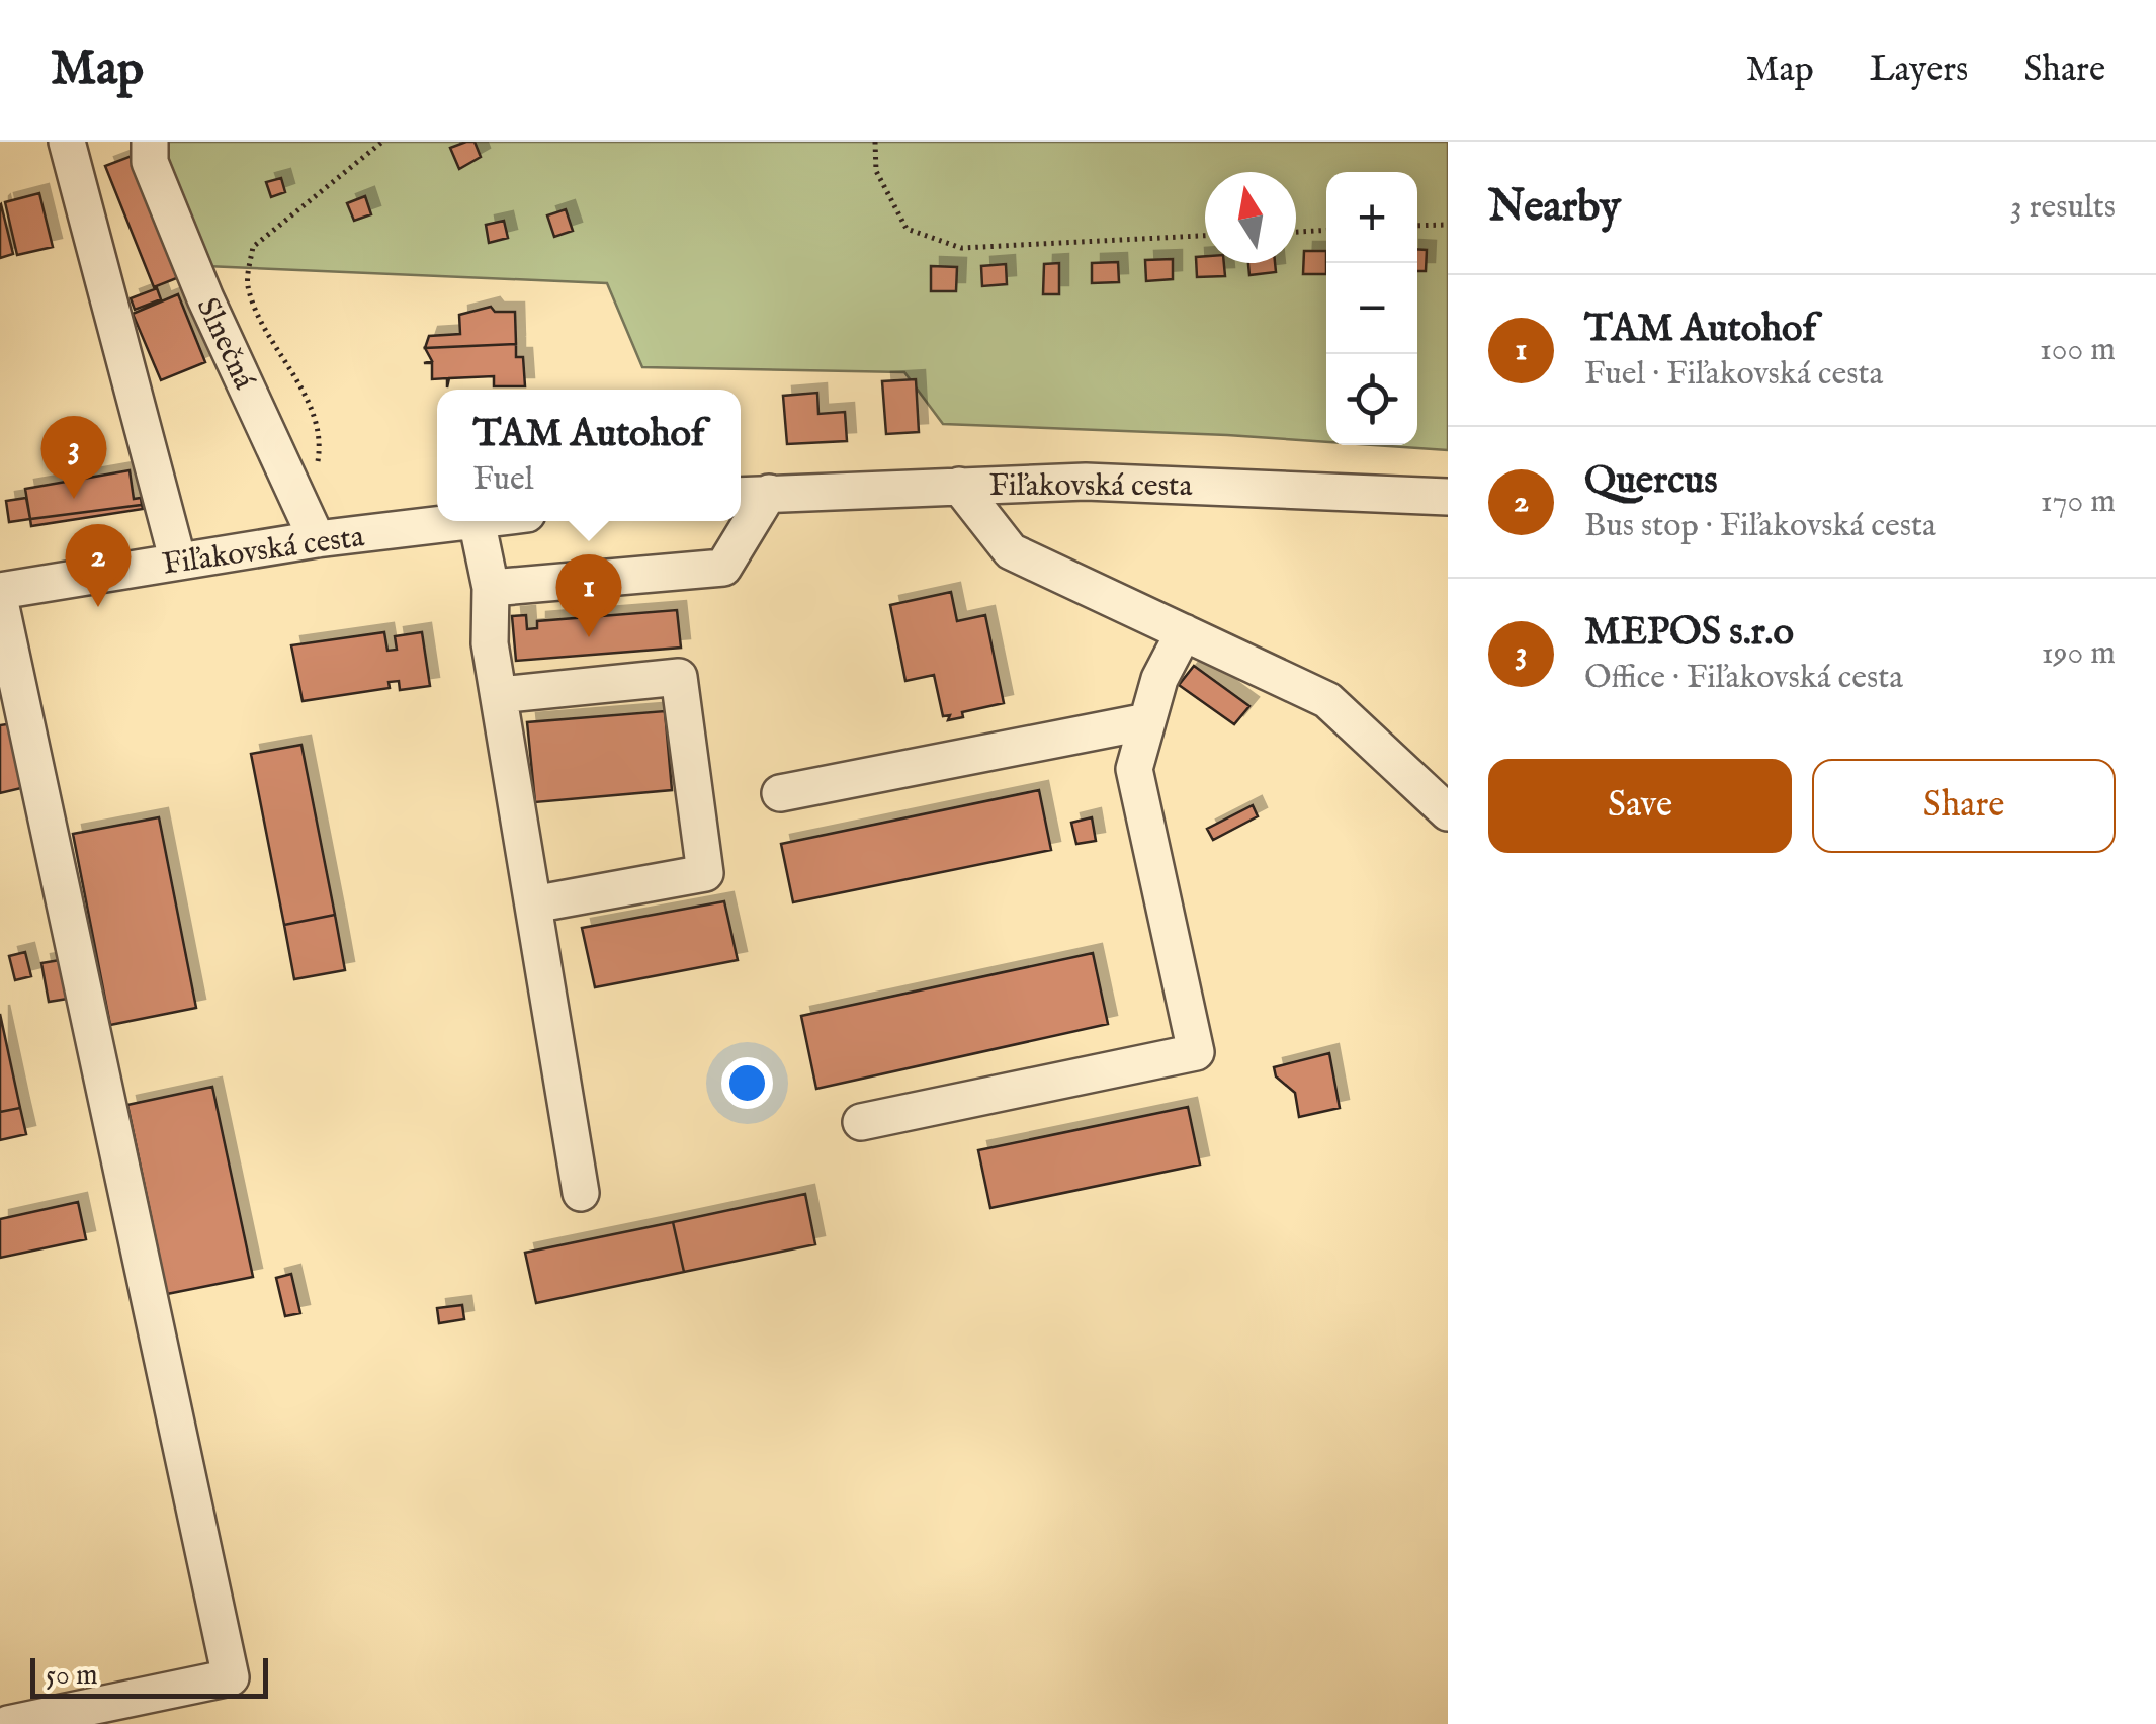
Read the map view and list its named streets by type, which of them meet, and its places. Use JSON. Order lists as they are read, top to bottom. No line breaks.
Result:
{"streets":{"street":["Slnečná","Fiľakovská cesta"]},"crossings":[["Slnečná","Fiľakovská cesta"]],"scale_bar":"50 m","north":"top","page":{"header":"Map","nav":["Map","Layers","Share"],"heading":["Nearby","3 results"],"map_buttons":["+","−"],"list":[{"mark":"1","name":"TAM Autohof","note":"Fuel · Fiľakovská cesta","value":"100 m"},{"mark":"2","name":"Quercus","note":"Bus stop · Fiľakovská cesta","value":"170 m"},{"mark":"3","name":"MEPOS s.r.o","note":"Office · Fiľakovská cesta","value":"190 m"}],"popup":["TAM Autohof","Fuel"],"pins":["3","2","1"],"buttons":["Save","Share"],"scale":"50 m"}}
